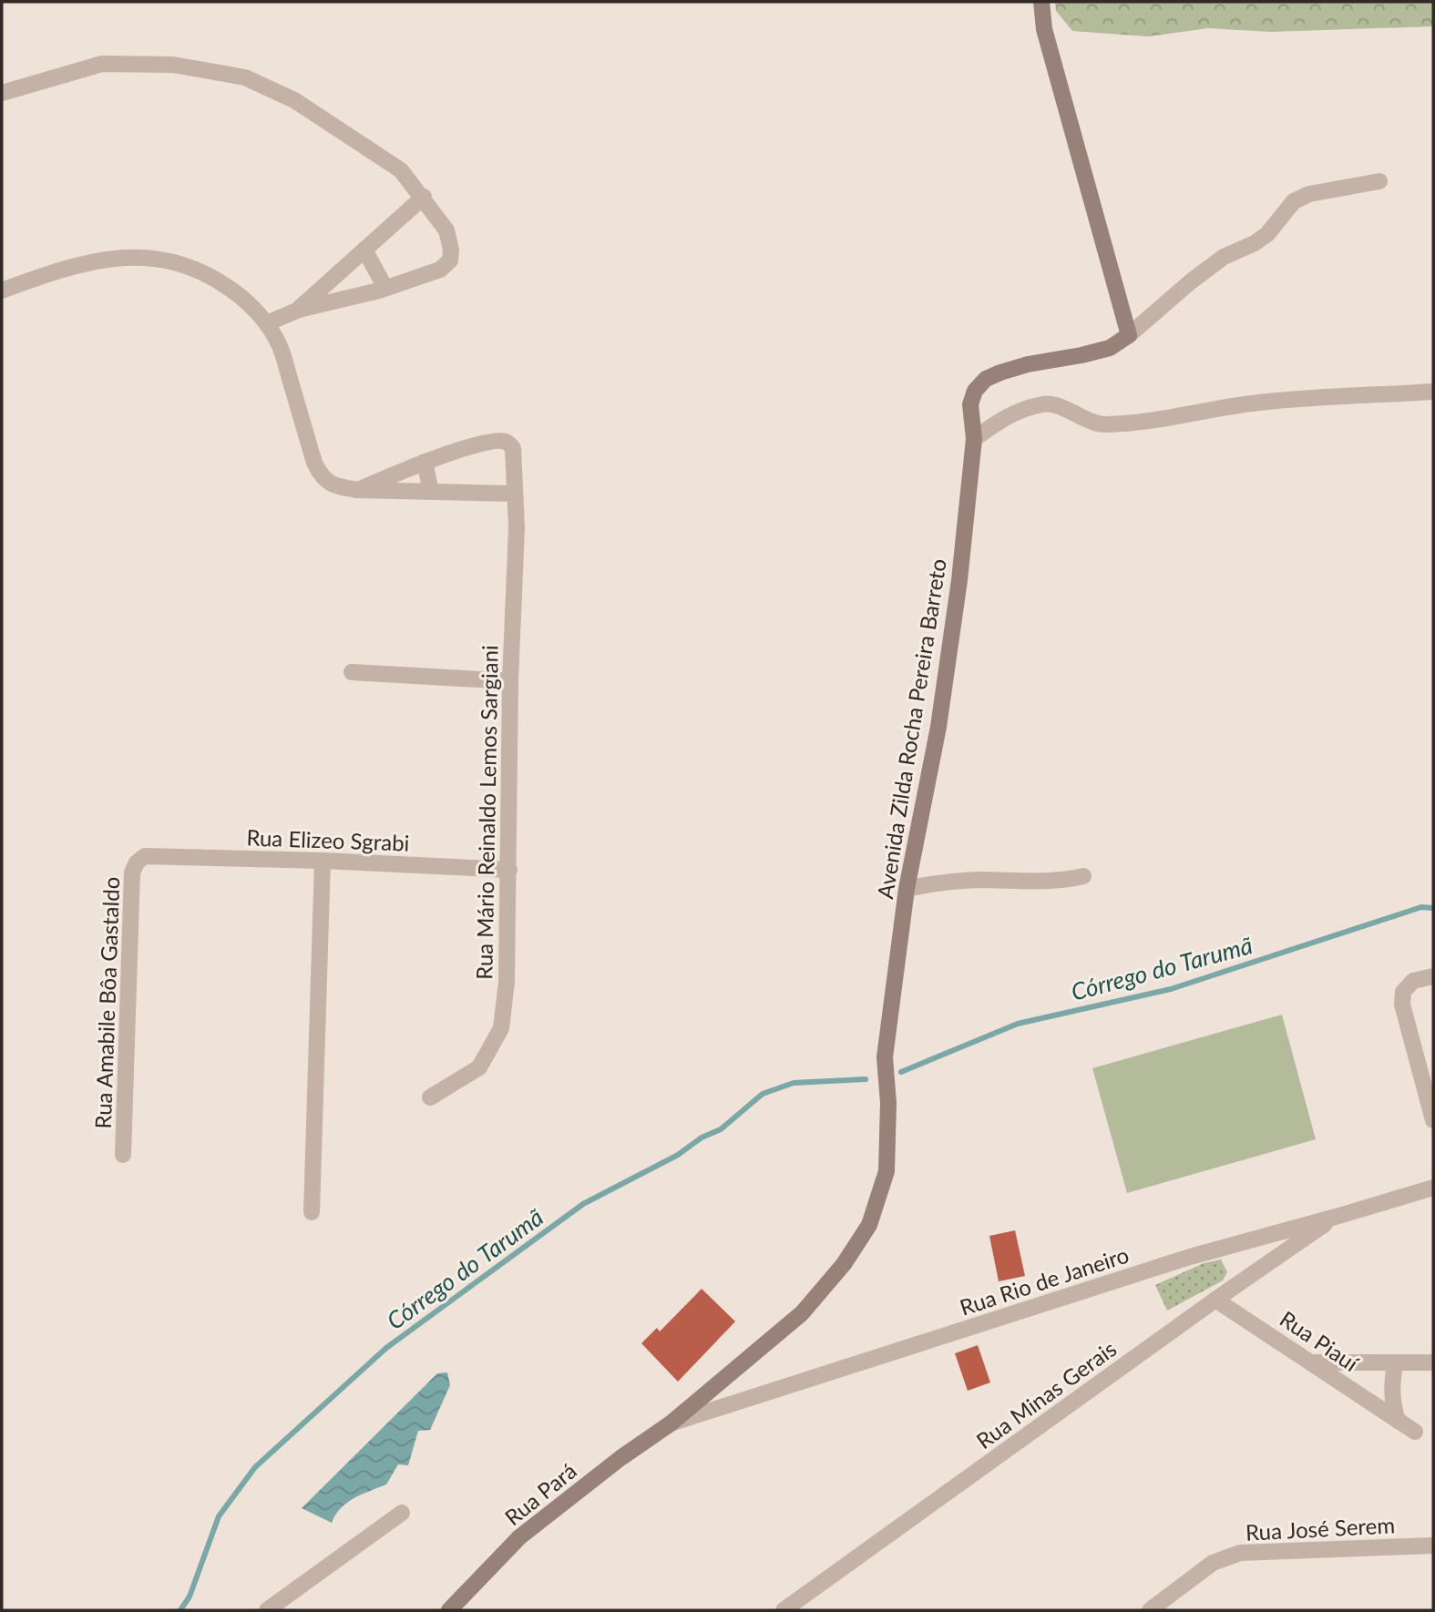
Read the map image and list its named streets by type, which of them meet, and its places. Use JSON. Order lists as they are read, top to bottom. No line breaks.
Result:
{"streets":{"street":["Avenida Zilda Rocha Pereira Barreto","Rua Mário Reinaldo Lemos Sargiani","Rua Elizeo Sgrabi","Rua Amabile Bôa Gastaldo","Rua Rio de Janeiro","Rua Piauí","Rua Minas Gerais","Rua Pará","Rua José Serem"]},"crossings":[["Avenida Zilda Rocha Pereira Barreto","Rua Rio de Janeiro"],["Avenida Zilda Rocha Pereira Barreto","Rua Pará"],["Rua Mário Reinaldo Lemos Sargiani","Rua Elizeo Sgrabi"],["Rua Elizeo Sgrabi","Rua Amabile Bôa Gastaldo"],["Rua Rio de Janeiro","Rua Minas Gerais"],["Rua Rio de Janeiro","Rua Pará"],["Rua Piauí","Rua Minas Gerais"]],"water":["Córrego do Tarumã"]}
